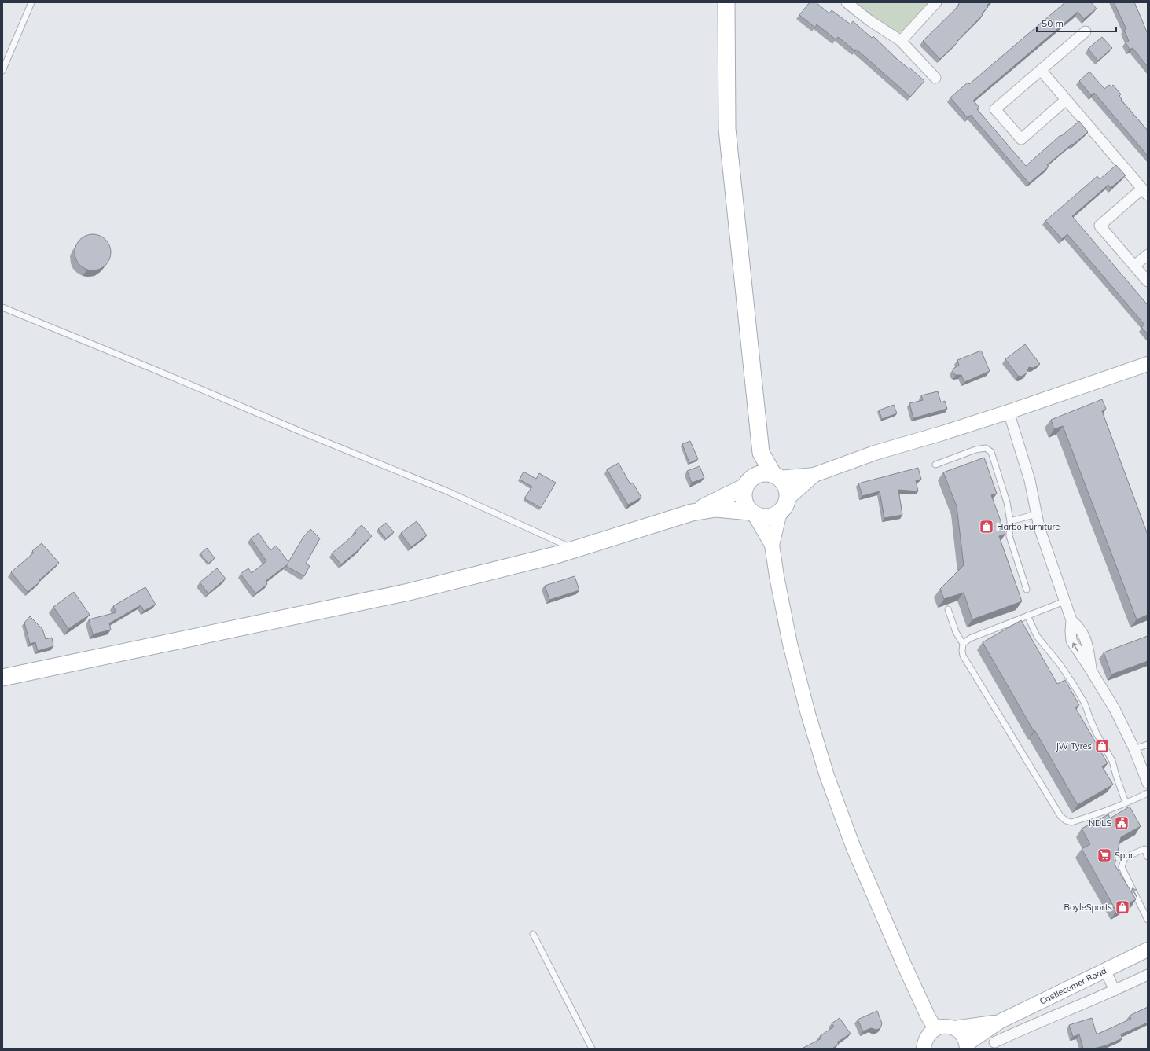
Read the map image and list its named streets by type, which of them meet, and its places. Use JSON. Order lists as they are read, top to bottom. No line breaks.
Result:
{"streets":{"main road":["Castlecomer Road"]},"places":{"shop":["Harbo Furniture","JW Tyres","BoyleSports"],"public building":["NDLS"],"supermarket":["Spar"]},"scale_bar":"50 m"}
